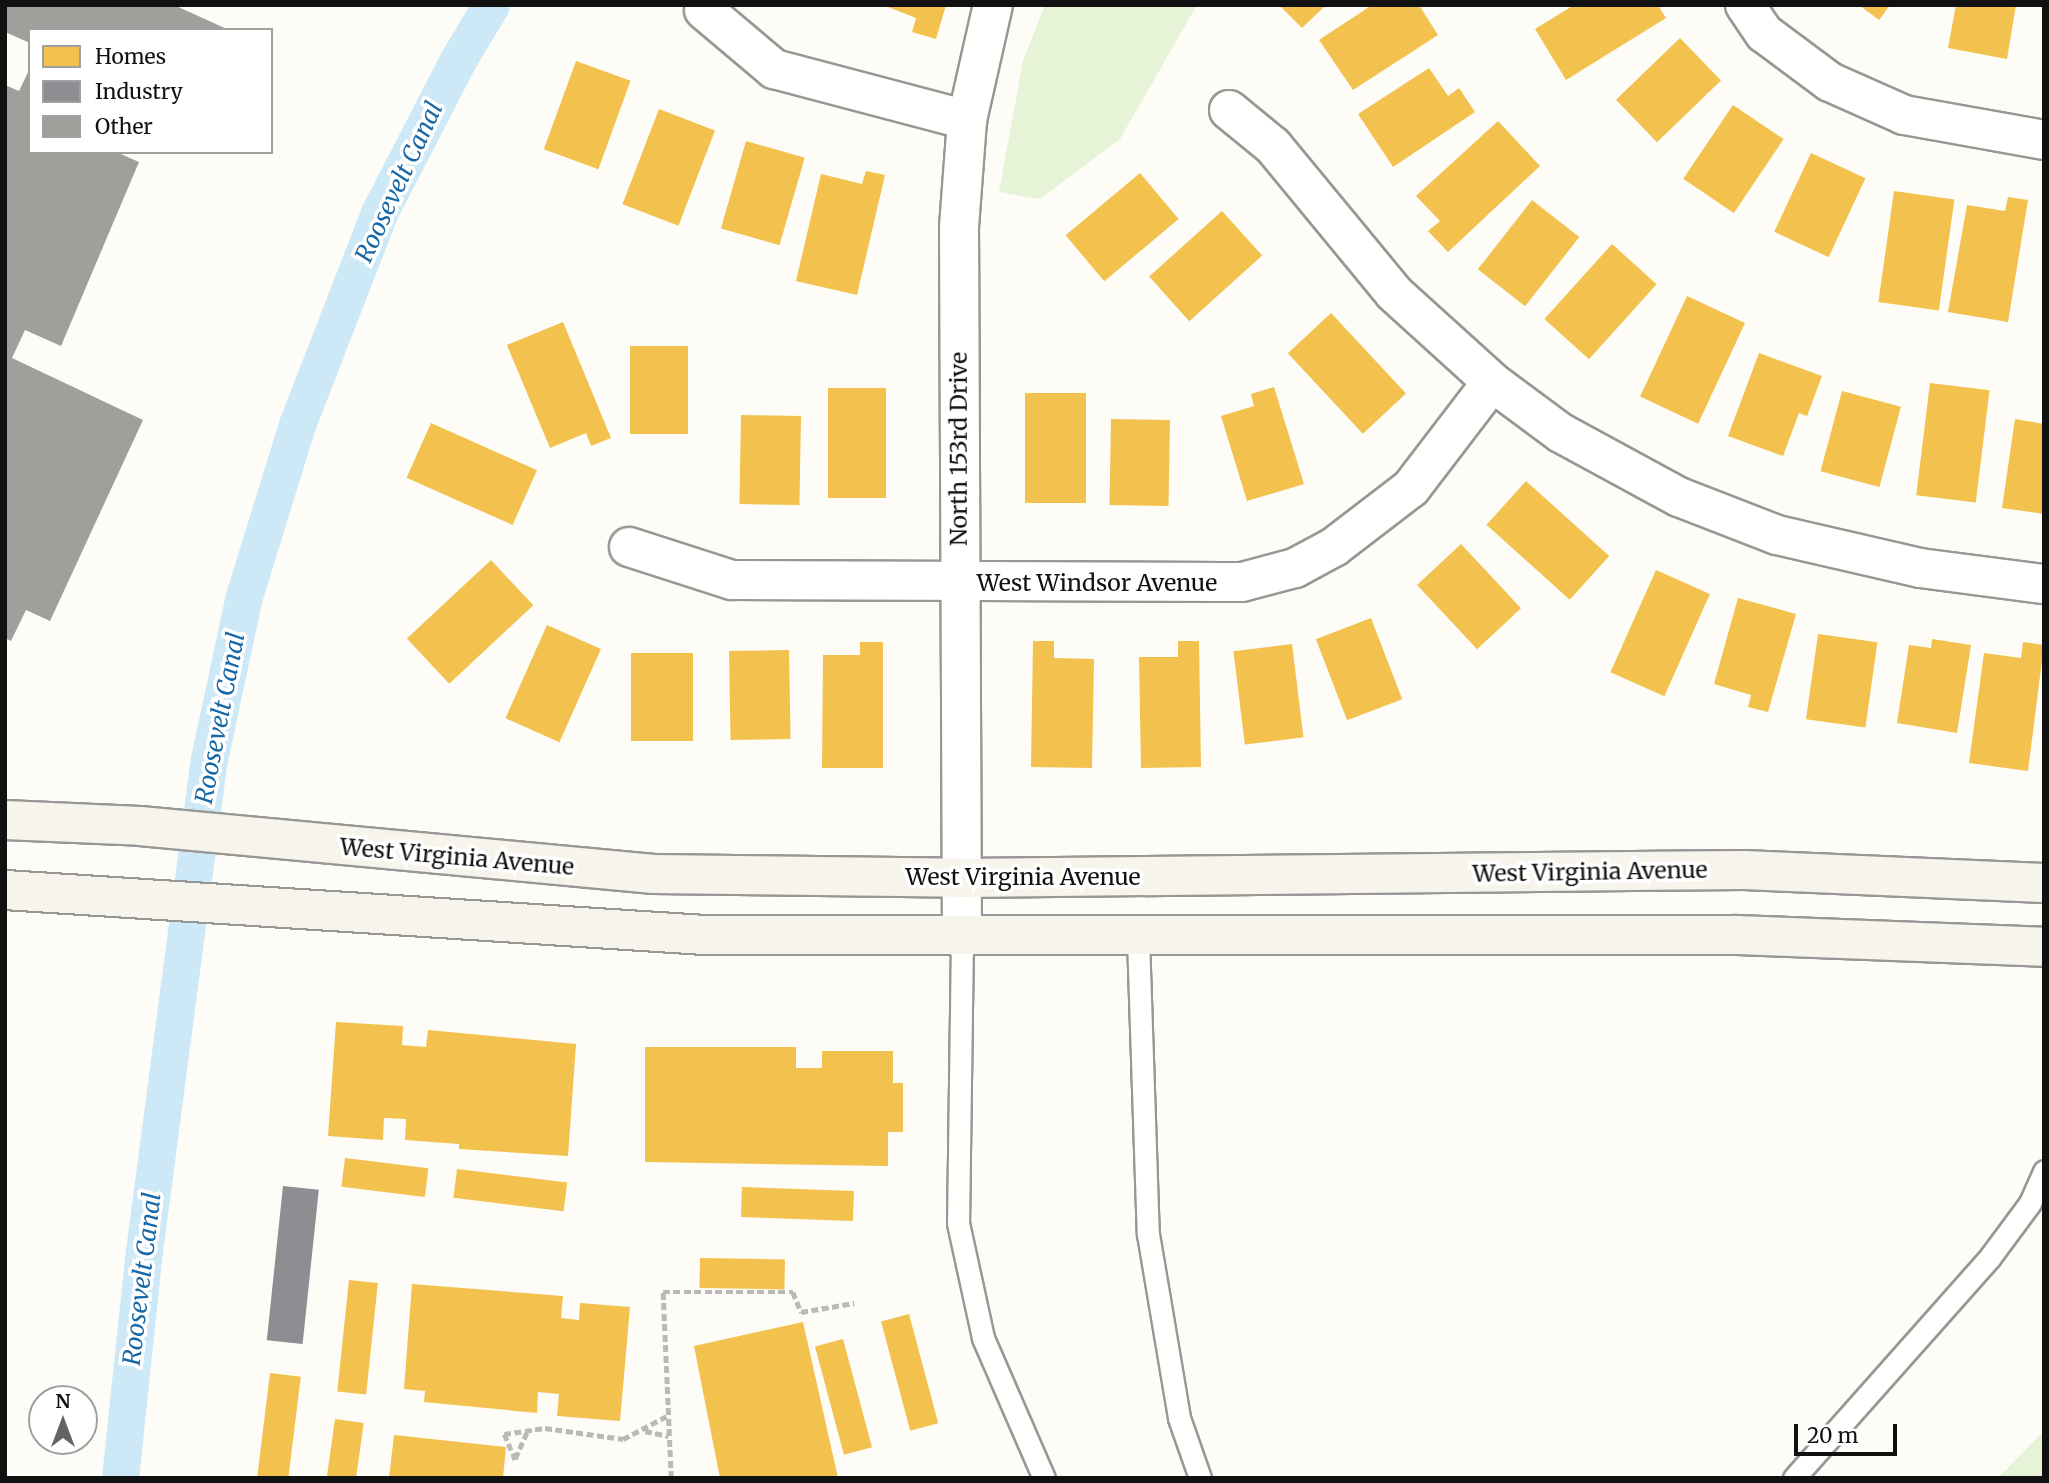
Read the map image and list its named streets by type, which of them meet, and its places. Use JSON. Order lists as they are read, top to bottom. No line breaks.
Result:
{"streets":{"main road":["West Virginia Avenue"],"street":["North 153rd Drive","West Windsor Avenue"]},"crossings":[["North 153rd Drive","West Windsor Avenue"],["North 153rd Drive","West Virginia Avenue"]],"water":["Roosevelt Canal"],"legend":["Homes","Industry","Other"],"scale_bar":"20 m","north":"top"}
